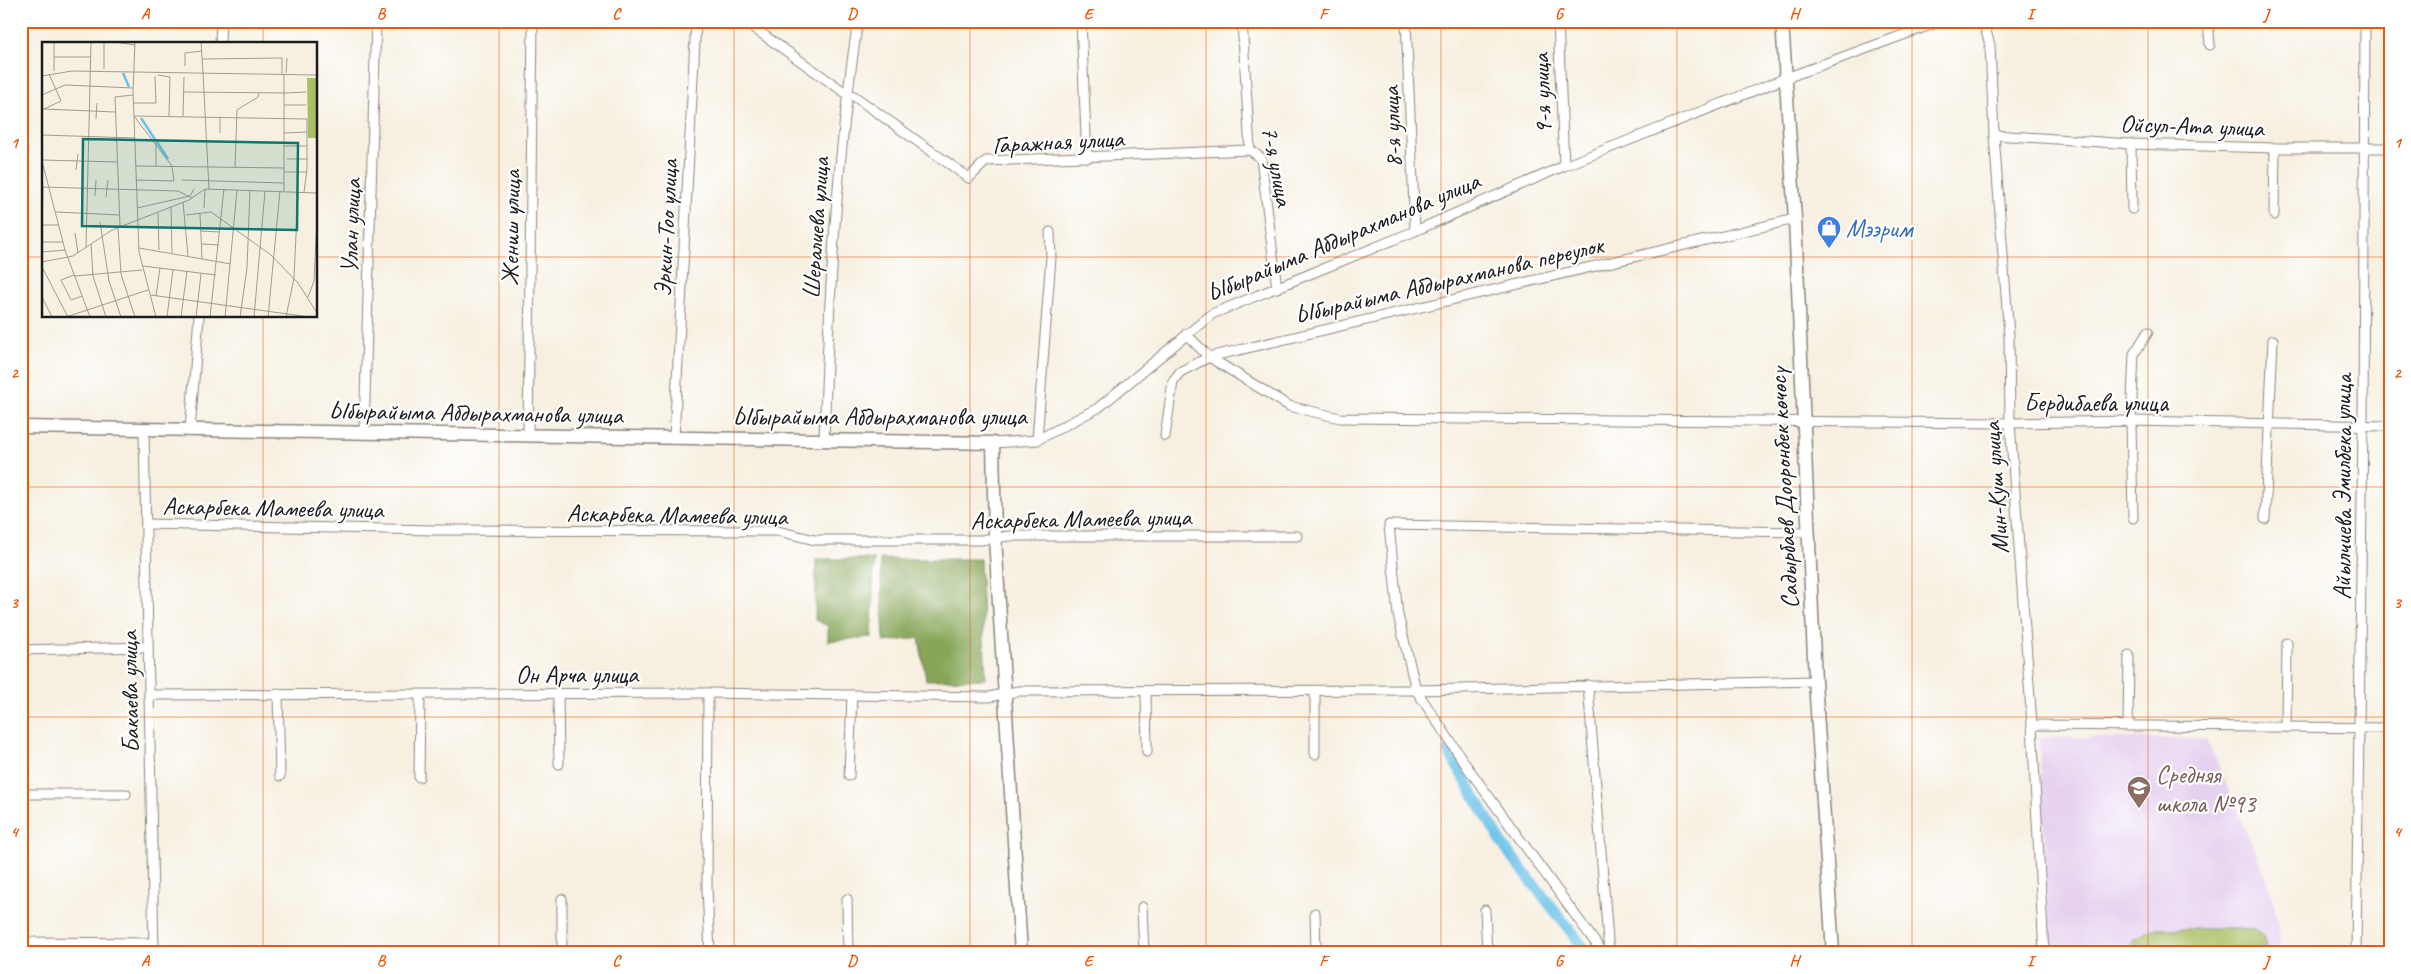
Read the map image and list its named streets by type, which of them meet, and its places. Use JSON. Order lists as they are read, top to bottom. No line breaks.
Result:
{"streets":{"street":["9-я улица","Ойсул-Ата улица","8-я улица","Гаражная улица","7-я улица","Улан улица","Жениш улица","Эркин-Тоо улица","Шералиева улица","Ыбырайыма Абдырахманова улица","Ыбырайыма Абдырахманова переулок","Бердибаева улица","Айылчиева Эмилбека улица","Садырбаев Дооронбек көчөсү","Мин-Куш улица","Аскарбека Мамеева улица","Он Арча улица","Бакаева улица"]},"crossings":[["9-я улица","Ыбырайыма Абдырахманова улица"],["Ойсул-Ата улица","Айылчиева Эмилбека улица"],["Ойсул-Ата улица","Мин-Куш улица"],["8-я улица","Ыбырайыма Абдырахманова улица"],["Гаражная улица","7-я улица"],["Гаражная улица","Шералиева улица"],["7-я улица","Ыбырайыма Абдырахманова улица"],["Улан улица","Ыбырайыма Абдырахманова улица"],["Жениш улица","Ыбырайыма Абдырахманова улица"],["Эркин-Тоо улица","Ыбырайыма Абдырахманова улица"],["Шералиева улица","Ыбырайыма Абдырахманова улица"],["Ыбырайыма Абдырахманова улица","Бердибаева улица"],["Ыбырайыма Абдырахманова улица","Садырбаев Дооронбек көчөсү"],["Ыбырайыма Абдырахманова улица","Бакаева улица"],["Ыбырайыма Абдырахманова переулок","Бердибаева улица"],["Ыбырайыма Абдырахманова переулок","Садырбаев Дооронбек көчөсү"],["Бердибаева улица","Айылчиева Эмилбека улица"],["Бердибаева улица","Садырбаев Дооронбек көчөсү"],["Бердибаева улица","Мин-Куш улица"],["Садырбаев Дооронбек көчөсү","Он Арча улица"],["Аскарбека Мамеева улица","Бакаева улица"],["Он Арча улица","Бакаева улица"]],"places":{"shop":["Мээрим"],"school or university":["Средняя школа №93"]},"grid":{"columns":["A","B","C","D","E","F","G","H","I","J"],"rows":["1","2","3","4"]}}
